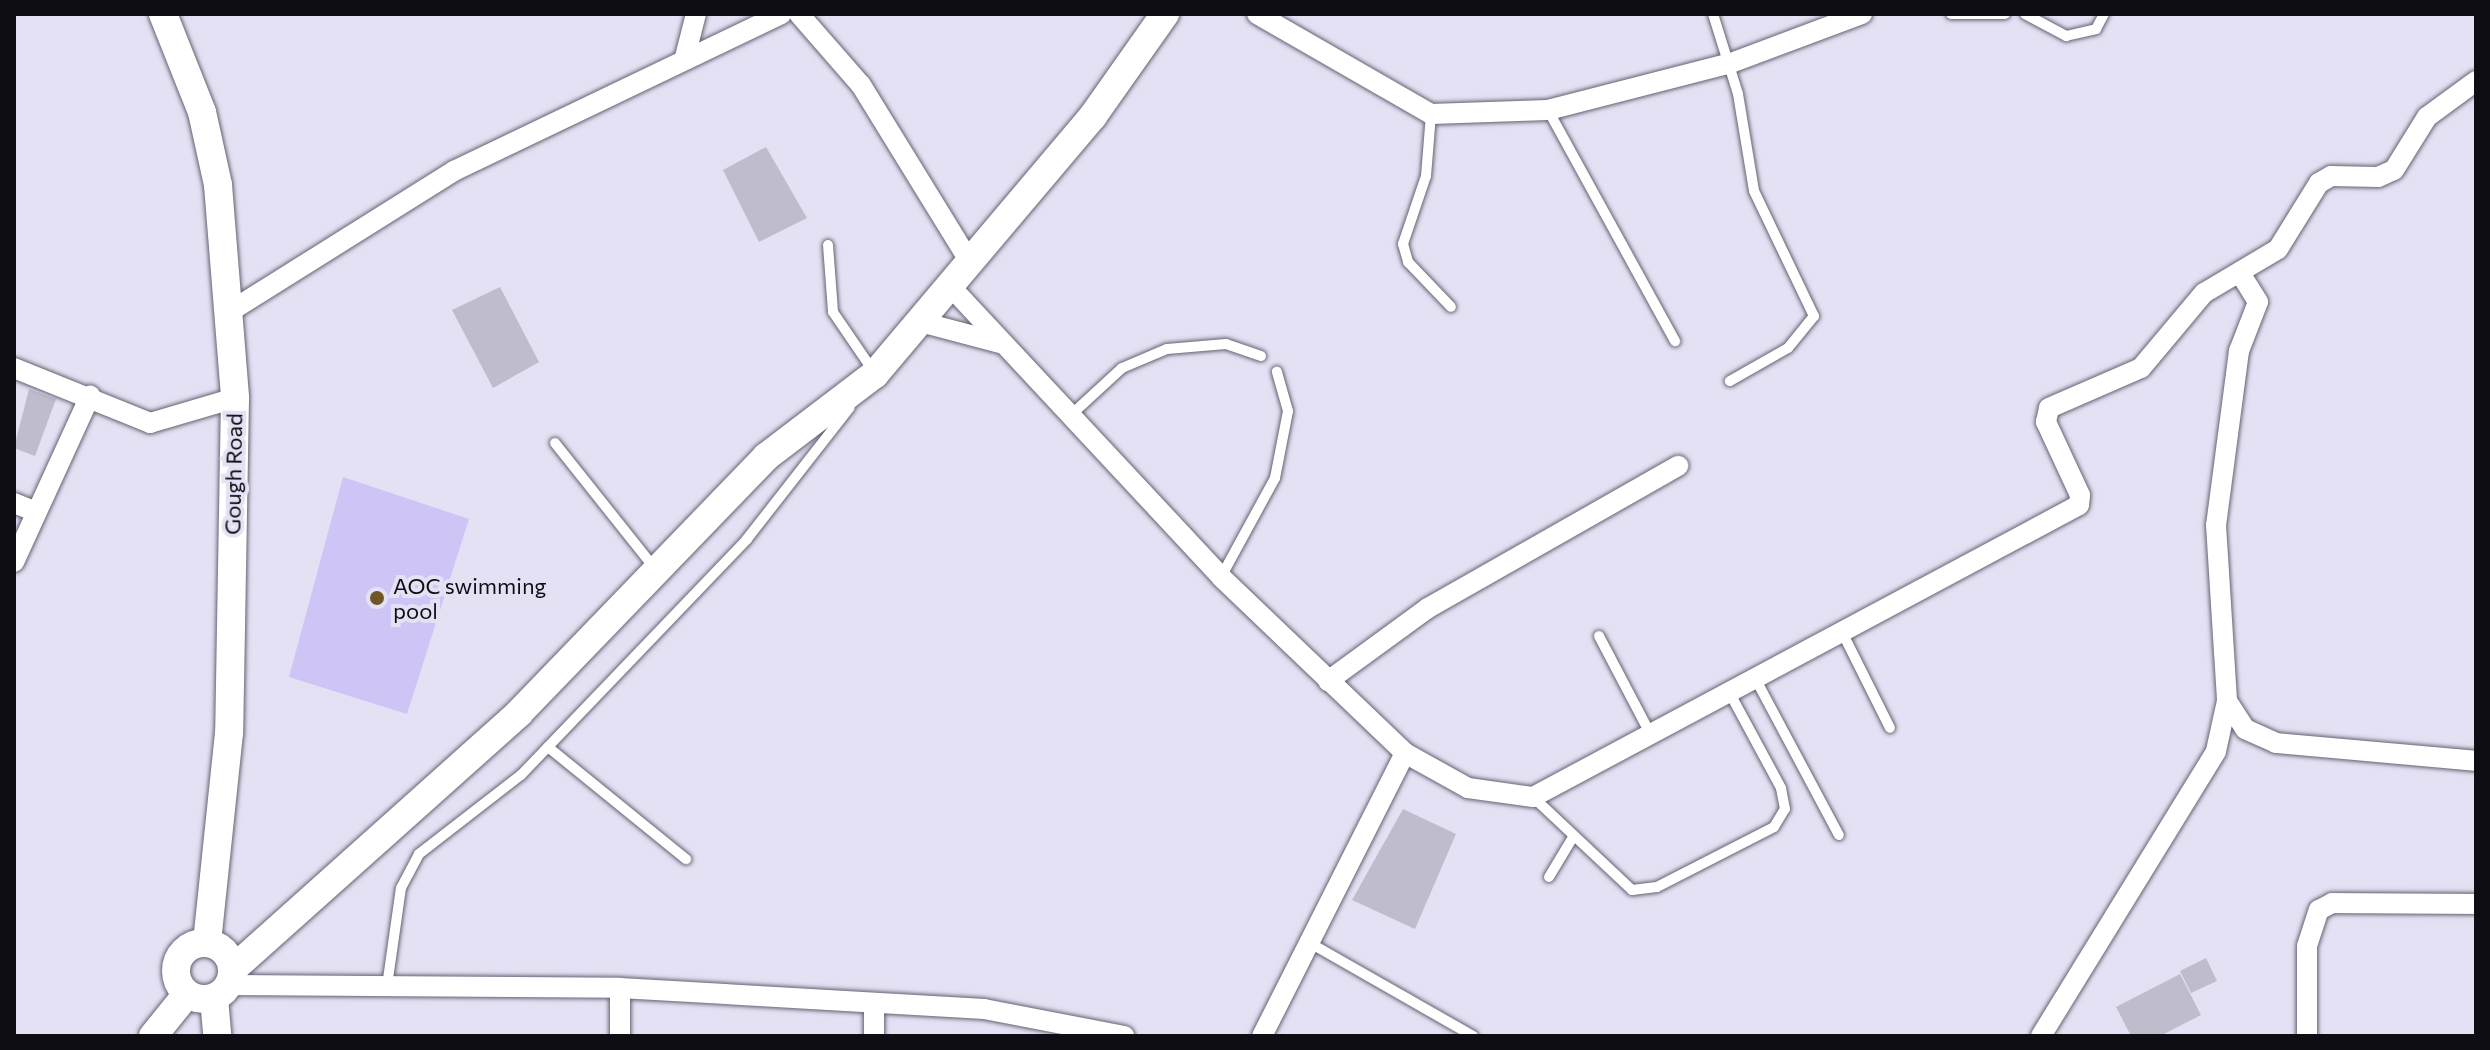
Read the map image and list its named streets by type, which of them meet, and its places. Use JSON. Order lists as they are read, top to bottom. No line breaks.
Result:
{"streets":{"street":["Gough Road"]},"places":["AOC swimming pool"]}
